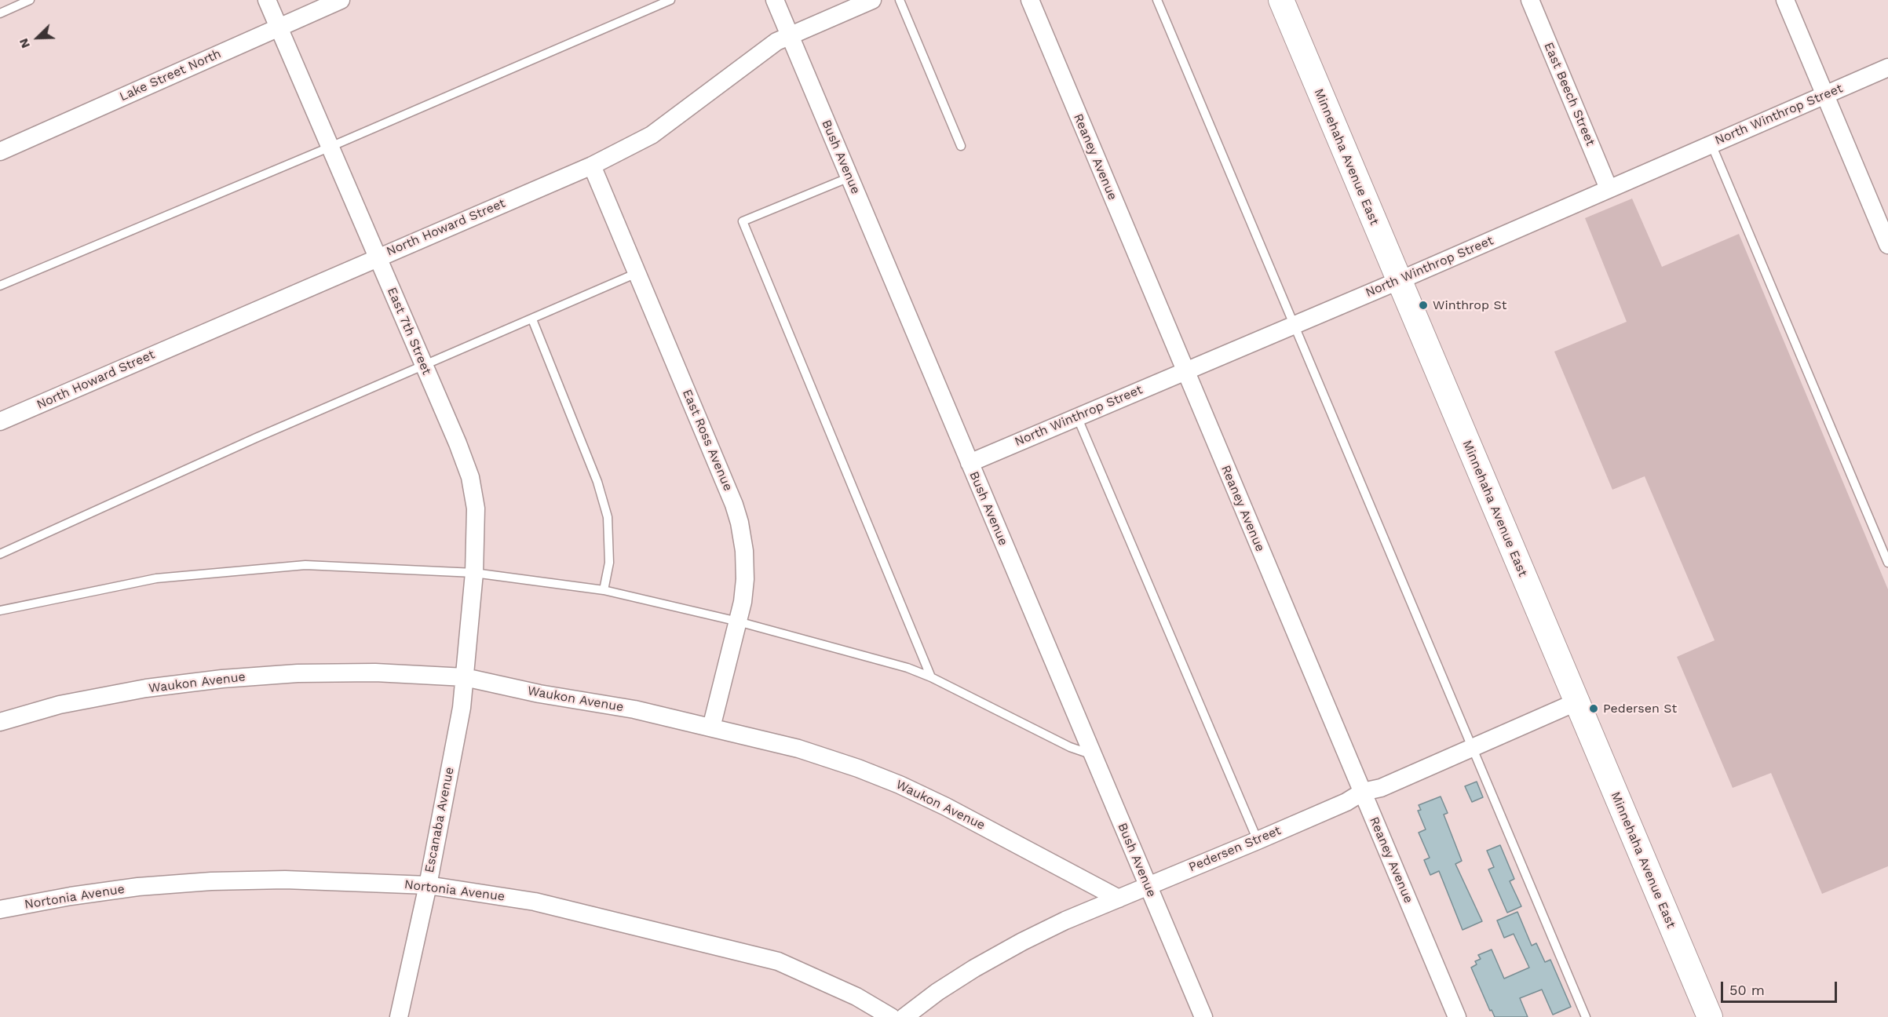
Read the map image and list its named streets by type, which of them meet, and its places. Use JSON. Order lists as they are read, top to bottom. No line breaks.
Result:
{"streets":{"main road":["Minnehaha Avenue East"],"street":["Lake Street North","East Beech Street","North Winthrop Street","Bush Avenue","Reaney Avenue","North Howard Street","East 7th Street","East Ross Avenue","Waukon Avenue","Escanaba Avenue","Pedersen Street","Nortonia Avenue"]},"crossings":[["Lake Street North","East 7th Street"],["East Beech Street","North Winthrop Street"],["North Winthrop Street","Bush Avenue"],["North Winthrop Street","Reaney Avenue"],["North Winthrop Street","Minnehaha Avenue East"],["Bush Avenue","North Howard Street"],["Bush Avenue","Pedersen Street"],["Reaney Avenue","Pedersen Street"],["Minnehaha Avenue East","Pedersen Street"],["North Howard Street","East 7th Street"],["North Howard Street","East Ross Avenue"],["East 7th Street","Waukon Avenue"],["East 7th Street","Escanaba Avenue"],["East Ross Avenue","Waukon Avenue"],["Waukon Avenue","Escanaba Avenue"],["Waukon Avenue","Pedersen Street"],["Escanaba Avenue","Nortonia Avenue"]],"places":["Winthrop St","Pedersen St"],"scale_bar":"50 m","north":"bottom left"}
